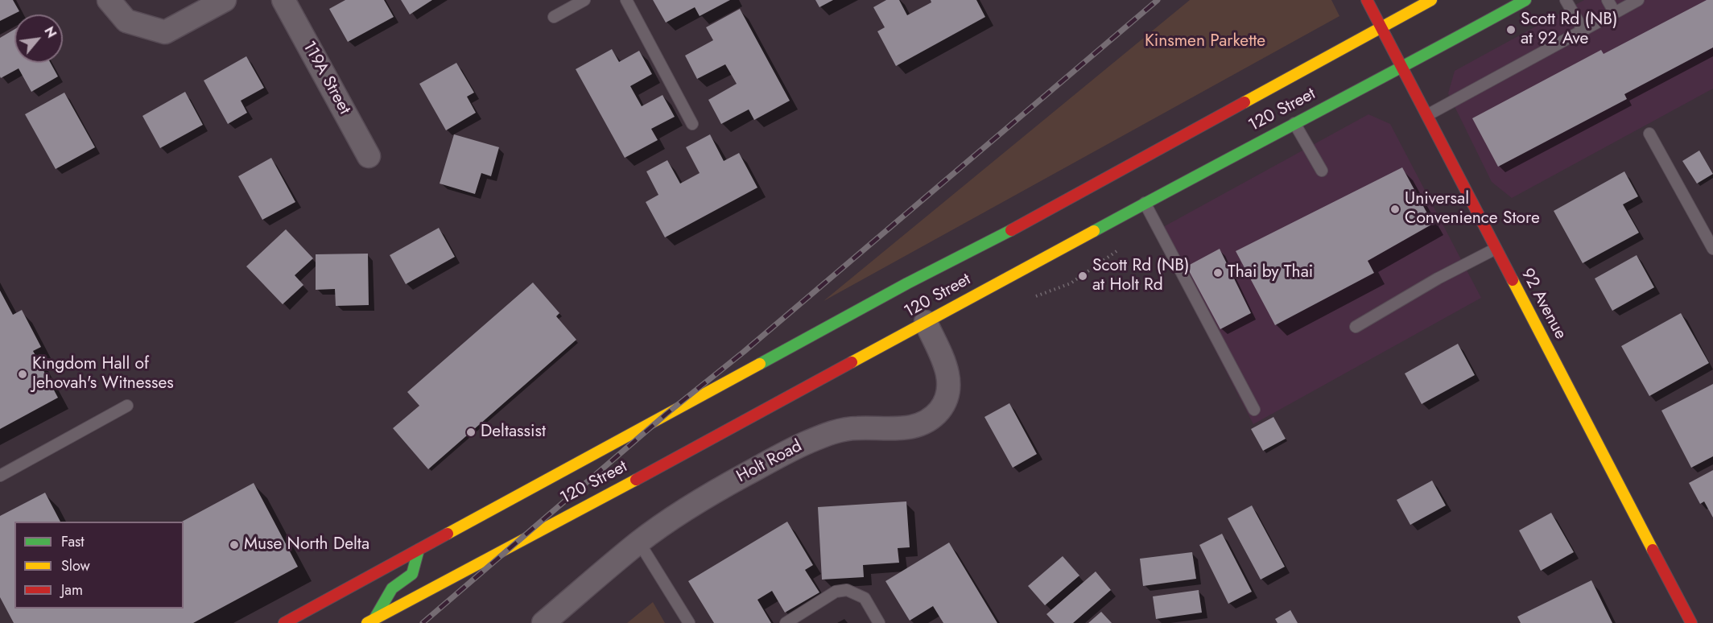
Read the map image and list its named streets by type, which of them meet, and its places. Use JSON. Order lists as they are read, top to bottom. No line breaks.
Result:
{"streets":{"main road":["120 Street","92 Avenue"],"street":["119A Street","Holt Road"]},"crossings":[["120 Street","92 Avenue"],["120 Street","Holt Road"]],"parks":["Kinsmen Parkette"],"places":["Scott Rd (NB) at 92 Ave","Universal Convenience Store","Thai by Thai","Scott Rd (NB) at Holt Rd","Kingdom Hall of Jehovah's Witnesses","Deltassist","Muse North Delta"],"legend":["Fast","Slow","Jam"],"north":"top right"}
